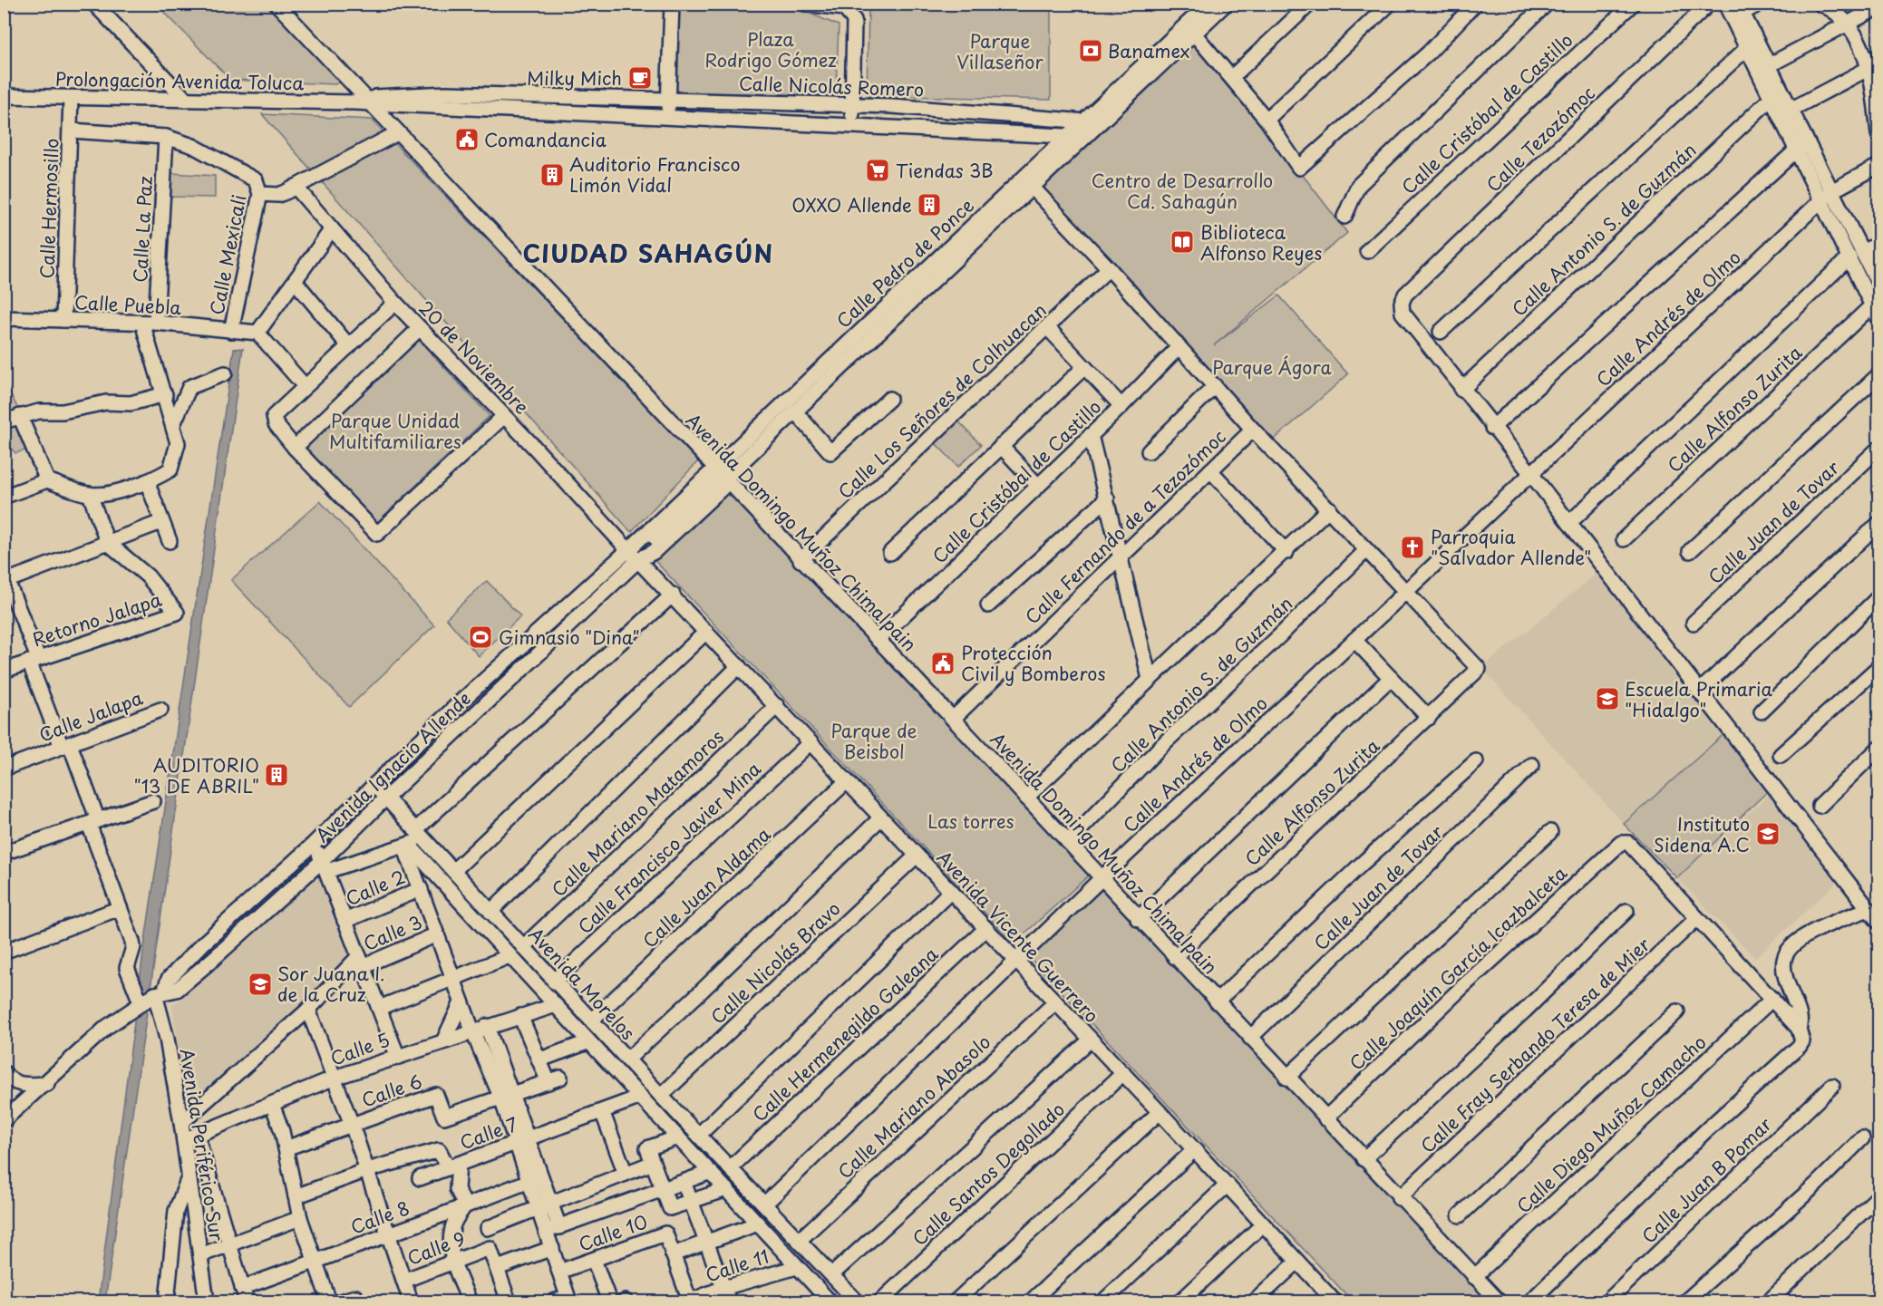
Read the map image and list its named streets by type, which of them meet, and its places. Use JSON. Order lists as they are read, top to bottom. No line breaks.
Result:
{"streets":{"street":["Prolongación Avenida Toluca","Calle Nicolás Romero","Calle Cristóbal de Castillo","Calle Tezozómoc","Calle Hermosillo","Calle La Paz","Calle Antonio S. de Guzmán","Calle Mexicali","Calle Pedro de Ponce","Calle Puebla","Calle Andrés de Olmo","20 de Noviembre","Calle Los Señores de Colhuacan","Calle Alfonso Zurita","Calle Juan de Tovar","Calle Fernando de a Tezozómoc","Avenida Domingo Muñoz Chimalpain","Retorno Jalapa","Calle Jalapa","Avenida Ignacio Allende","Calle Mariano Matamoros","Calle Francisco Javier Mina","Calle 2","Calle Juan Aldama","Calle 3","Avenida Vicente Guerrero","Calle Nicolás Bravo","Calle Joaquín García Icazbalceta","Avenida Morelos","Calle Hermenegildo Galeana","Calle Fray Serbando Teresa de Mier","Calle 5","Calle 6","Calle Mariano Abasolo","Calle Diego Muñoz Camacho","Calle 7","Avenida Periférico Sur","Calle Santos Degollado","Calle Juan B Pomar","Calle 8","Calle 10","Calle 9","Calle 11"]},"crossings":[["Prolongación Avenida Toluca","Calle Nicolás Romero"],["Prolongación Avenida Toluca","Calle Hermosillo"],["Prolongación Avenida Toluca","Avenida Domingo Muñoz Chimalpain"],["Calle Nicolás Romero","Calle Pedro de Ponce"],["Calle Nicolás Romero","Avenida Domingo Muñoz Chimalpain"],["Calle Cristóbal de Castillo","Avenida Domingo Muñoz Chimalpain"],["Calle Tezozómoc","Calle Antonio S. de Guzmán"],["Calle Hermosillo","Calle Puebla"],["Calle La Paz","Calle Puebla"],["Calle Antonio S. de Guzmán","Avenida Domingo Muñoz Chimalpain"],["Calle Mexicali","Calle Puebla"],["Calle Pedro de Ponce","20 de Noviembre"],["Calle Pedro de Ponce","Avenida Domingo Muñoz Chimalpain"],["Calle Pedro de Ponce","Avenida Ignacio Allende"],["Calle Pedro de Ponce","Avenida Vicente Guerrero"],["Calle Andrés de Olmo","Calle Alfonso Zurita"],["Calle Andrés de Olmo","Avenida Domingo Muñoz Chimalpain"],["Calle Andrés de Olmo","Avenida Vicente Guerrero"],["20 de Noviembre","Avenida Ignacio Allende"],["20 de Noviembre","Avenida Vicente Guerrero"],["Calle Los Señores de Colhuacan","Avenida Domingo Muñoz Chimalpain"],["Calle Alfonso Zurita","Avenida Domingo Muñoz Chimalpain"],["Calle Juan de Tovar","Avenida Domingo Muñoz Chimalpain"],["Calle Fernando de a Tezozómoc","Avenida Domingo Muñoz Chimalpain"],["Avenida Domingo Muñoz Chimalpain","Calle Joaquín García Icazbalceta"],["Avenida Domingo Muñoz Chimalpain","Calle Fray Serbando Teresa de Mier"],["Avenida Domingo Muñoz Chimalpain","Calle Diego Muñoz Camacho"],["Retorno Jalapa","Calle Jalapa"],["Avenida Ignacio Allende","Avenida Vicente Guerrero"],["Avenida Ignacio Allende","Avenida Morelos"],["Avenida Ignacio Allende","Avenida Periférico Sur"],["Calle Mariano Matamoros","Avenida Vicente Guerrero"],["Calle Mariano Matamoros","Avenida Morelos"],["Calle Francisco Javier Mina","Avenida Vicente Guerrero"],["Calle Francisco Javier Mina","Avenida Morelos"],["Calle Juan Aldama","Avenida Vicente Guerrero"],["Calle Juan Aldama","Avenida Morelos"],["Avenida Vicente Guerrero","Calle Nicolás Bravo"],["Avenida Vicente Guerrero","Calle Hermenegildo Galeana"],["Avenida Vicente Guerrero","Calle Mariano Abasolo"],["Avenida Vicente Guerrero","Calle Santos Degollado"],["Calle Nicolás Bravo","Avenida Morelos"],["Calle Joaquín García Icazbalceta","Calle Fray Serbando Teresa de Mier"],["Avenida Morelos","Calle Hermenegildo Galeana"],["Avenida Morelos","Calle 5"],["Avenida Morelos","Calle Mariano Abasolo"],["Avenida Morelos","Calle 7"],["Calle 5","Avenida Periférico Sur"]],"districts":["CIUDAD SAHAGÚN"],"parks":["Plaza Rodrigo Gómez","Parque Villaseñor","Centro de Desarrollo Cd. Sahagún","Parque Ágora","Parque Unidad Multifamiliares","Parque de Beisbol","Las torres"],"places":{"bank":["Banamex"],"cafe":["Milky Mich"],"public building":["Comandancia","Protección Civil y Bomberos"],"supermarket":["Tiendas 3B"],"building":["Auditorio Francisco Limón Vidal","OXXO Allende","AUDITORIO \"13 DE ABRIL\""],"library":["Biblioteca Alfonso Reyes"],"church":["Parroquia \"Salvador Allende\""],"sports":["Gimnasio \"Dina\""],"school or university":["Escuela Primaria \"Hidalgo\"","Instituto Sidena A.C","Sor Juana I. de la Cruz"]}}
